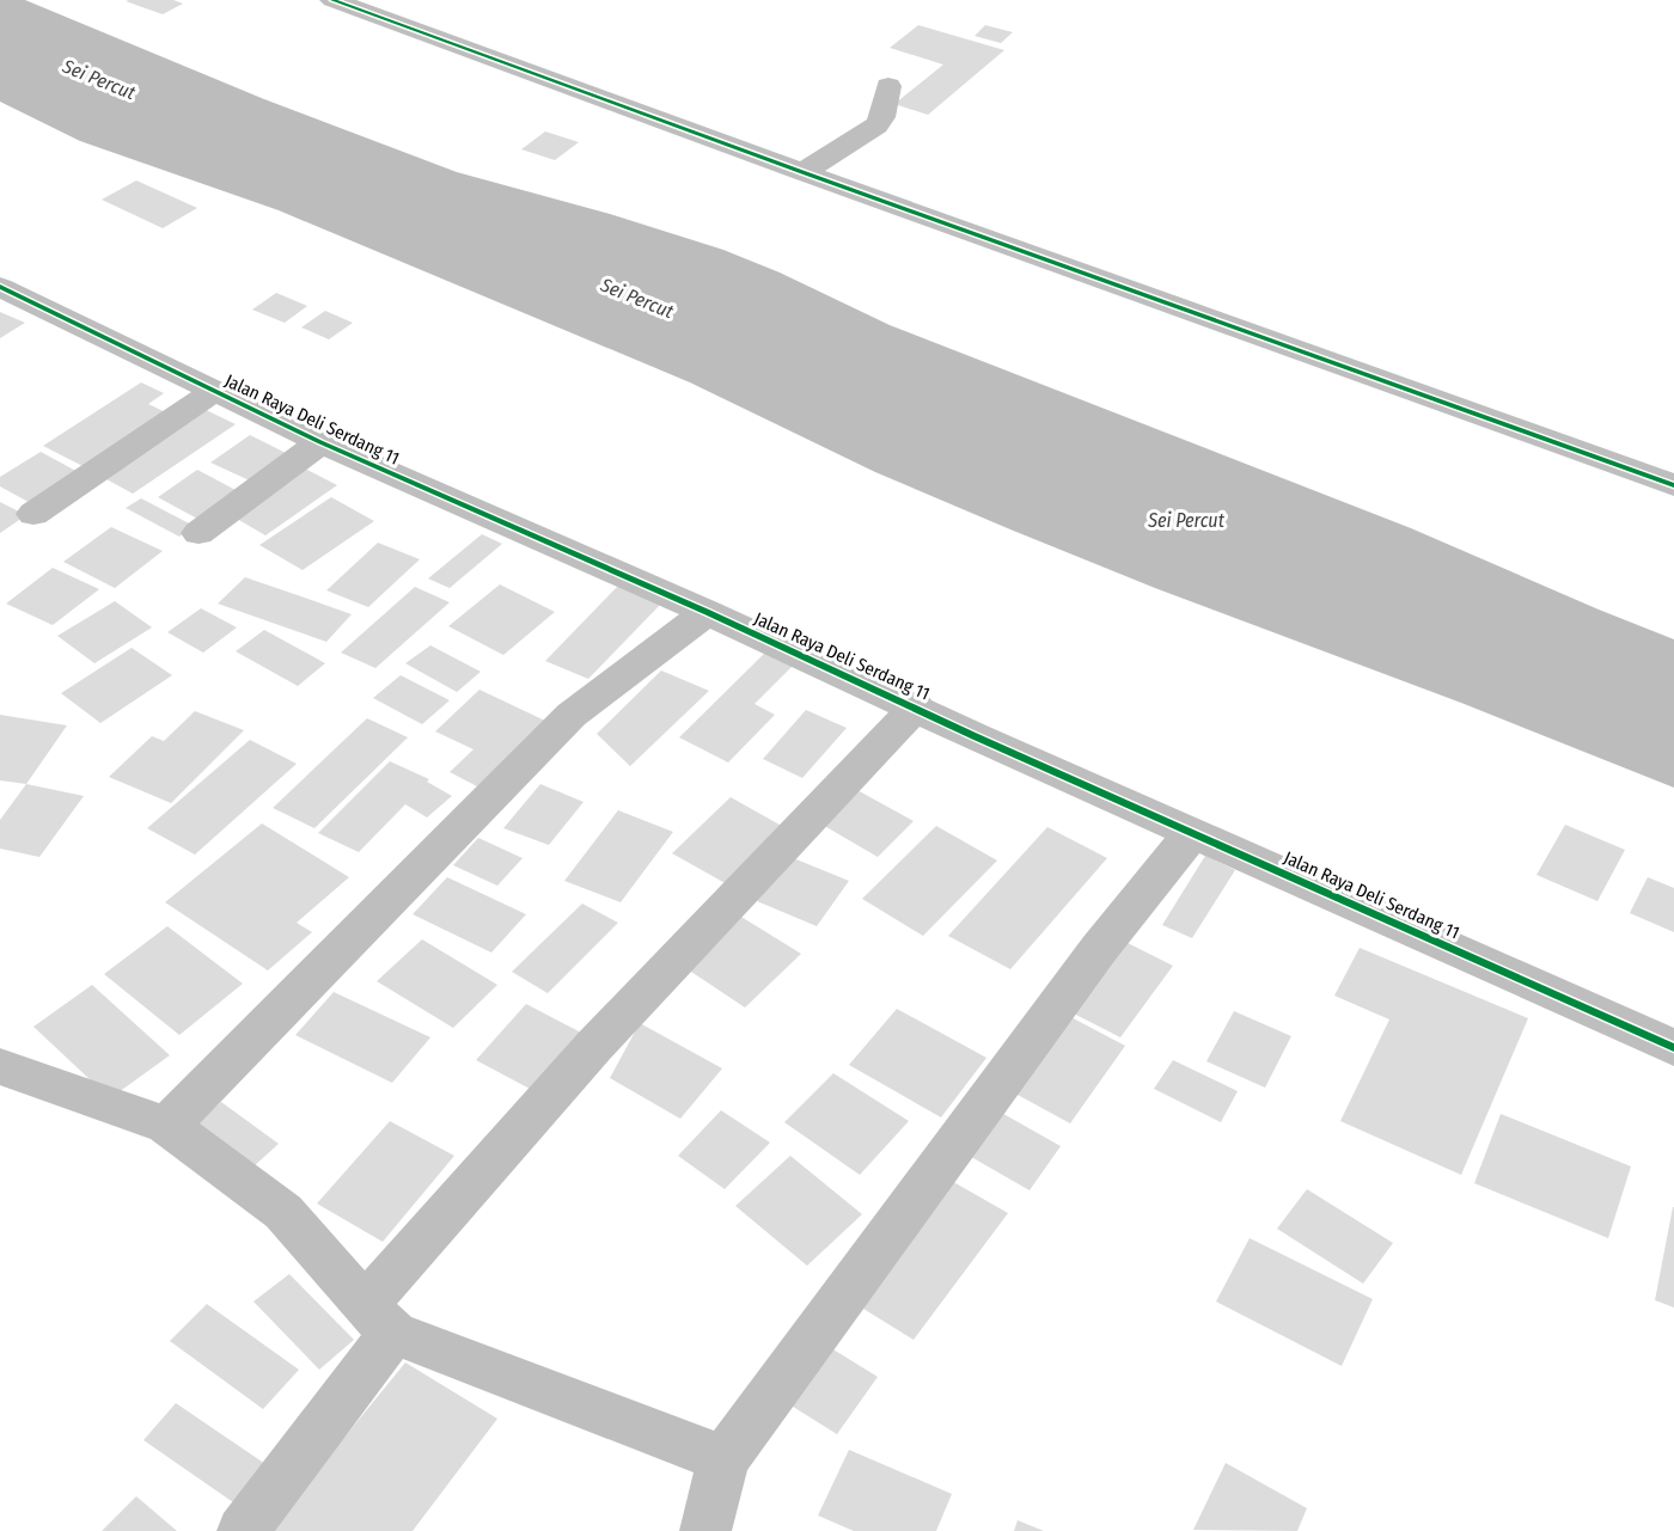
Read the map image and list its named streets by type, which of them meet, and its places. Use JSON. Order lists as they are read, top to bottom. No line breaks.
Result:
{"streets":{"street":["Jalan Raya Deli Serdang 11"]},"water":["Sei Percut"]}
